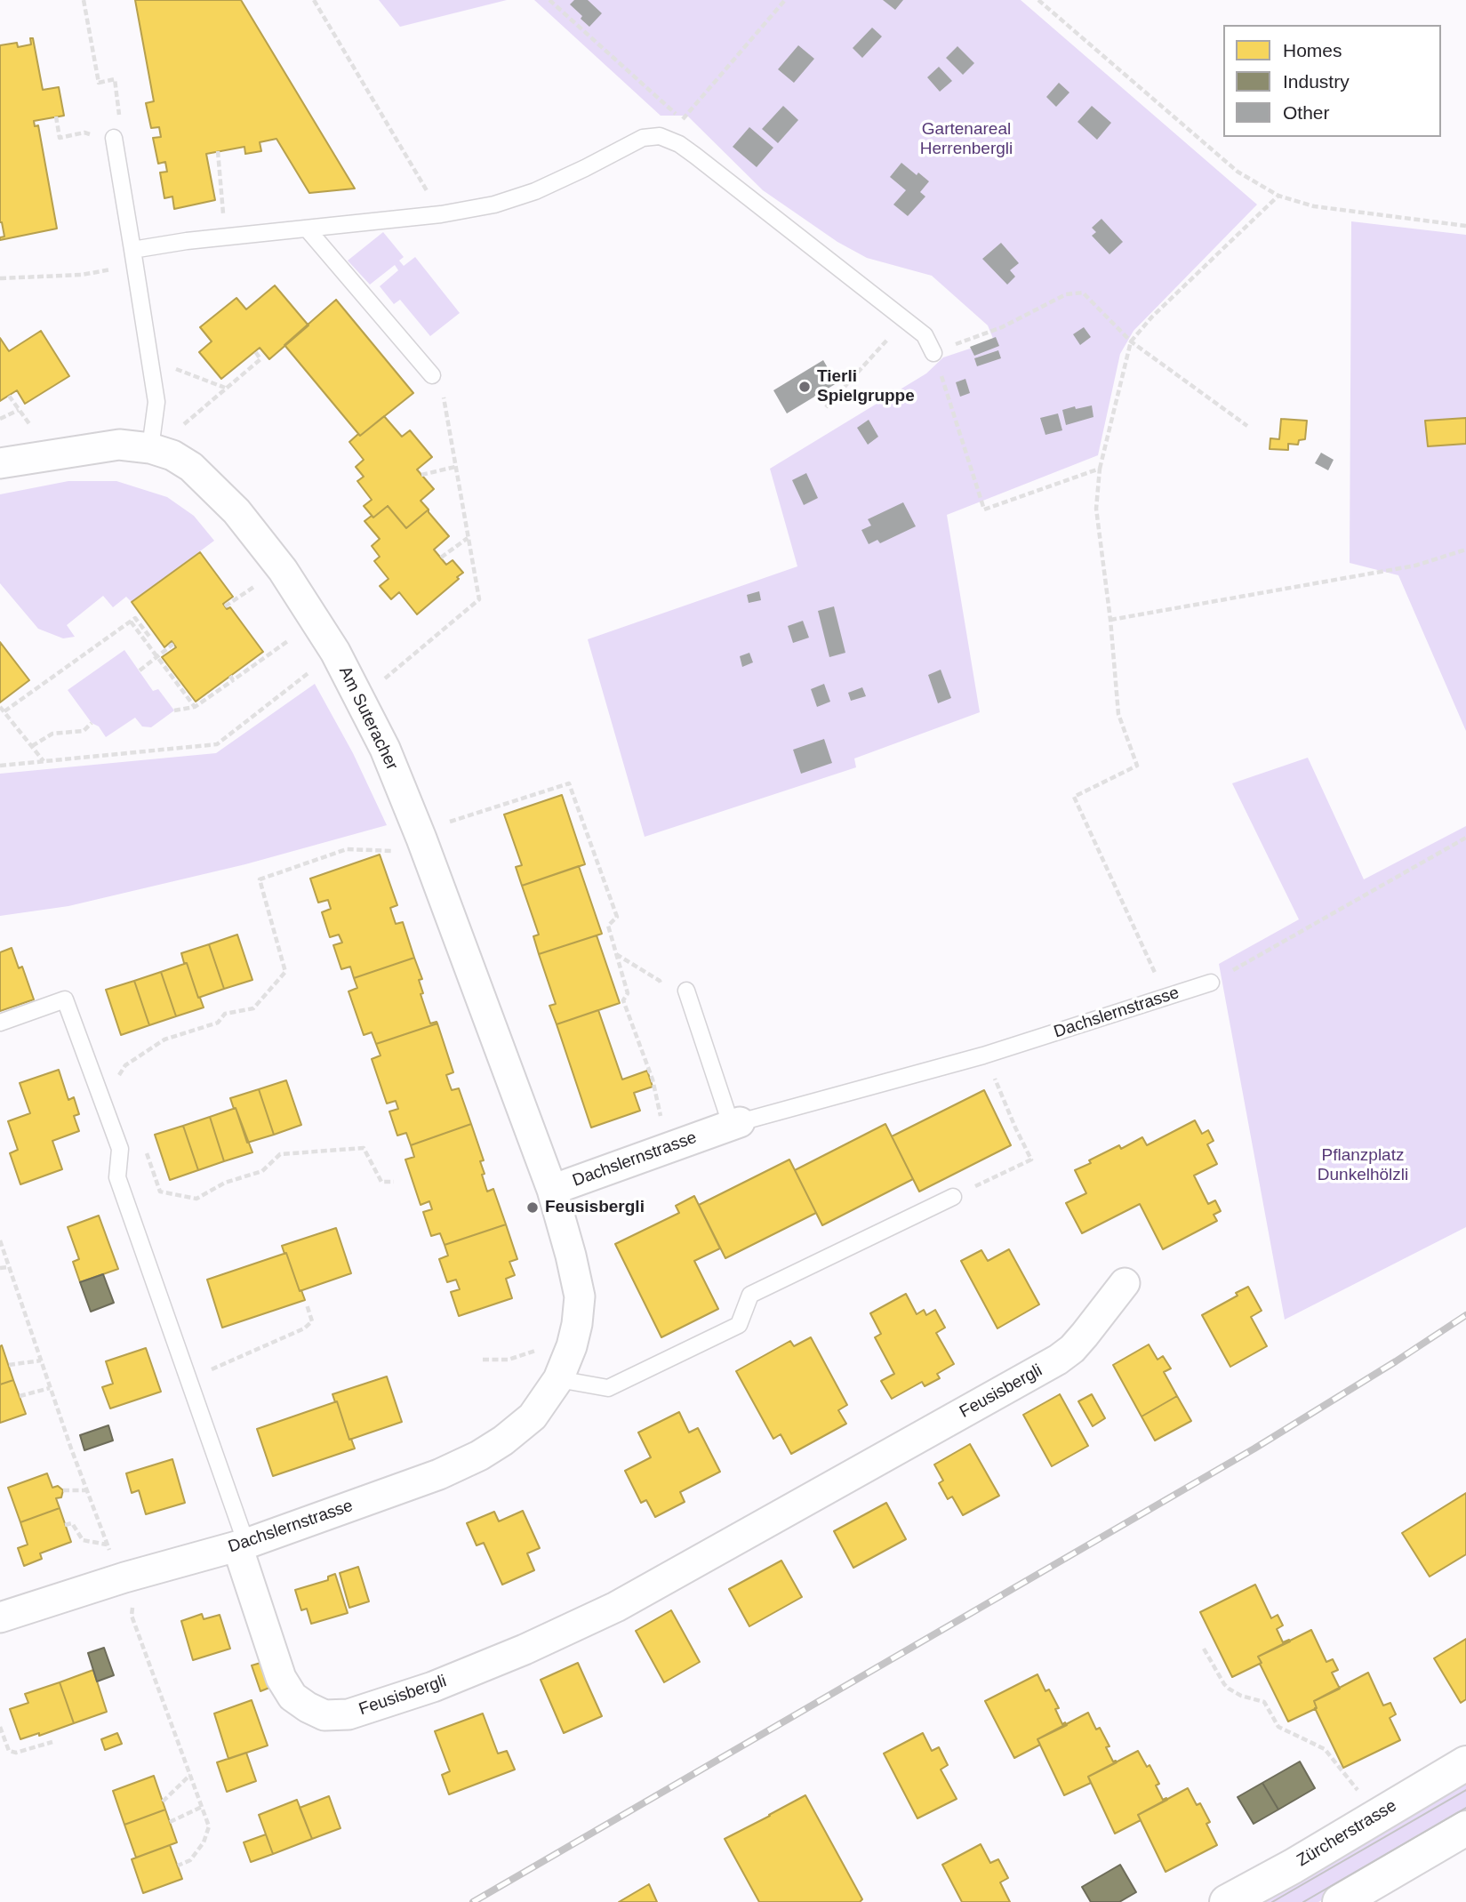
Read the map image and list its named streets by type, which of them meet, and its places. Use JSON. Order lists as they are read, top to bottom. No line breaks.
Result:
{"streets":{"main road":["Zürcherstrasse"],"street":["Am Suteracher","Dachslernstrasse","Feusisbergli"]},"crossings":[["Am Suteracher","Dachslernstrasse"],["Dachslernstrasse","Feusisbergli"]],"parks":["Gartenareal Herrenbergli","Pflanzplatz Dunkelhölzli"],"places":["Tierli Spielgruppe","Feusisbergli"],"legend":["Homes","Industry","Other"]}
